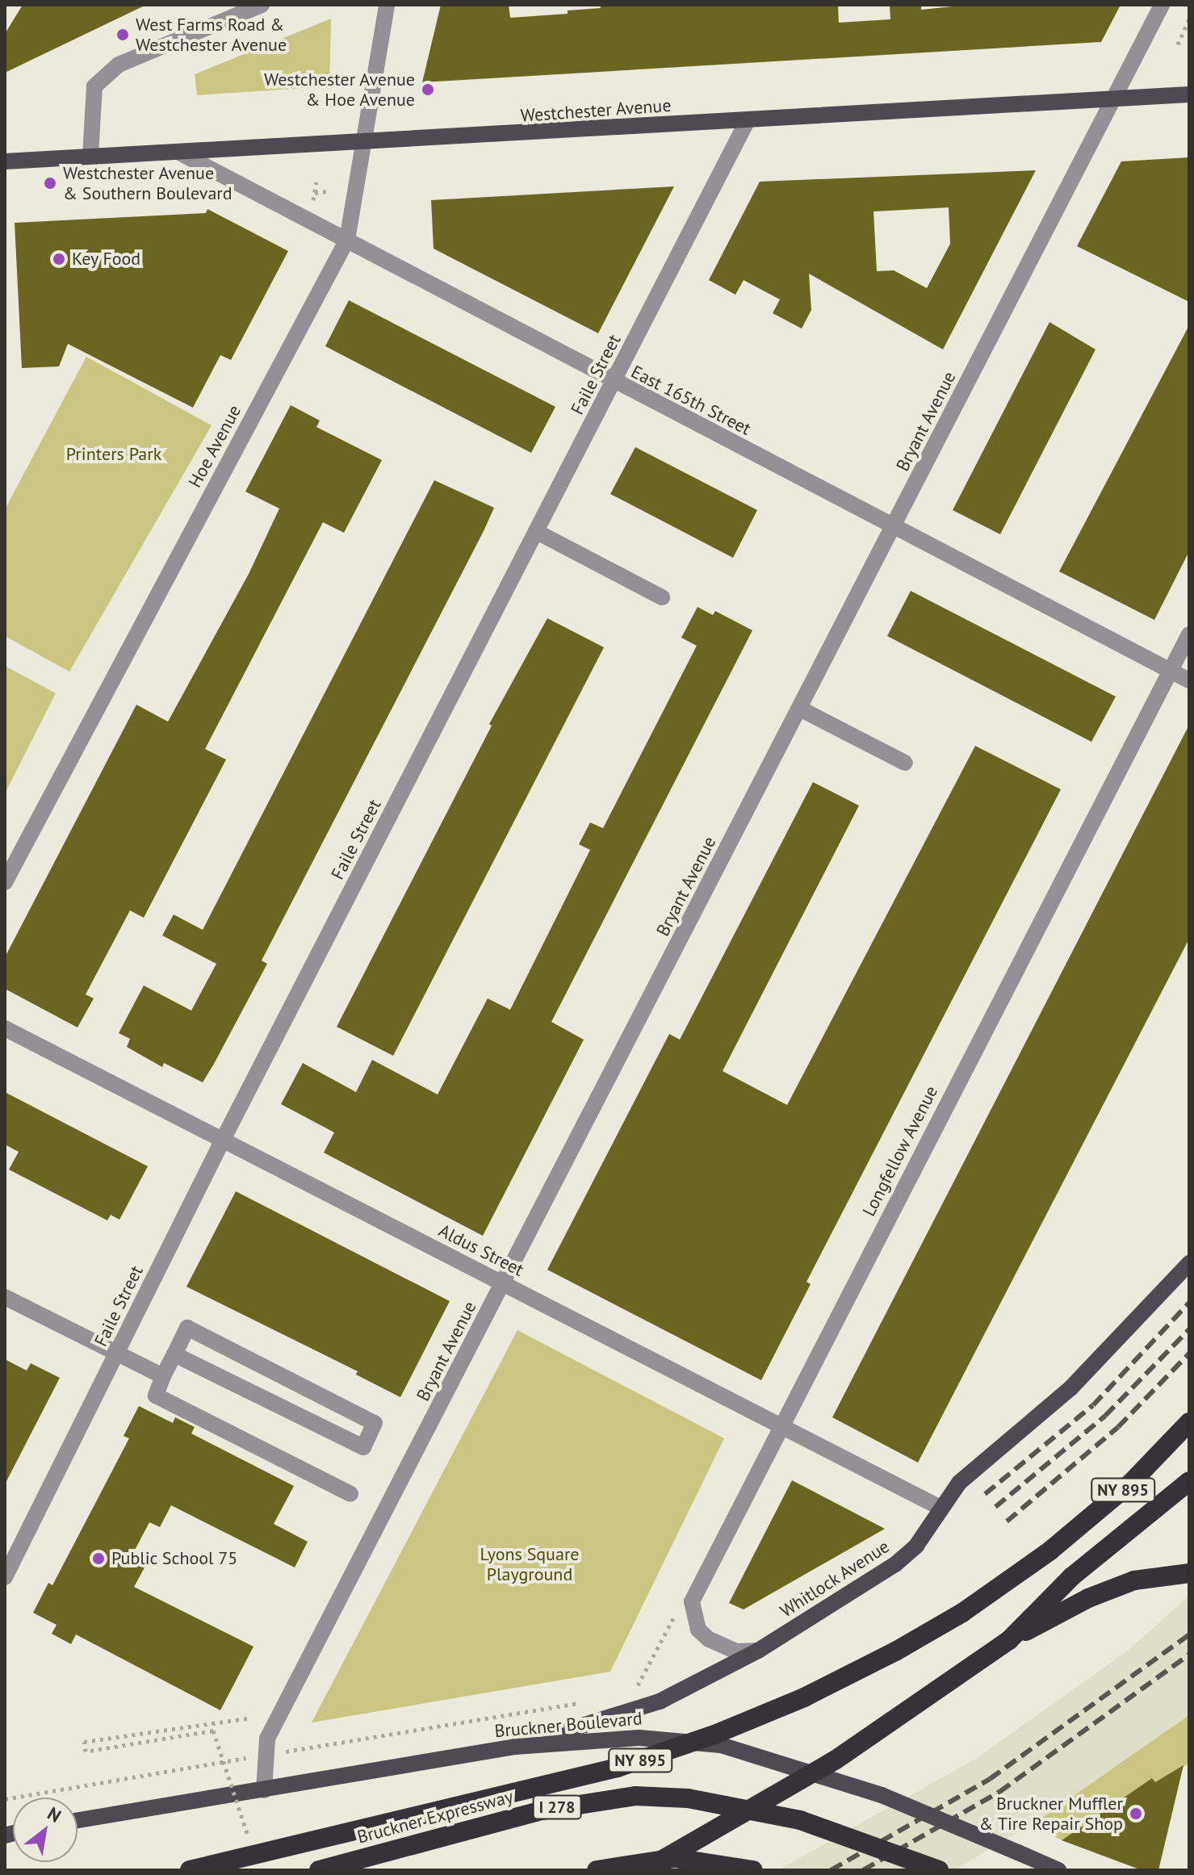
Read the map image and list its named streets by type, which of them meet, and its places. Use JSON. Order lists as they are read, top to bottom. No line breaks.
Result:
{"streets":{"highway":["NY 895","I 278","Bruckner Expressway"],"main road":["Westchester Avenue","Whitlock Avenue","Bruckner Boulevard"],"street":["Faile Street","East 165th Street","Bryant Avenue","Hoe Avenue","Longfellow Avenue","Aldus Street"]},"crossings":[["Westchester Avenue","Faile Street"],["Westchester Avenue","East 165th Street"],["Westchester Avenue","Bryant Avenue"],["Westchester Avenue","Hoe Avenue"],["Faile Street","East 165th Street"],["Faile Street","Aldus Street"],["East 165th Street","Bryant Avenue"],["East 165th Street","Hoe Avenue"],["East 165th Street","Longfellow Avenue"],["Bryant Avenue","Aldus Street"],["Bryant Avenue","Bruckner Boulevard"],["Longfellow Avenue","Aldus Street"],["Aldus Street","Whitlock Avenue"],["Whitlock Avenue","Bruckner Boulevard"]],"parks":["Printers Park","Lyons Square Playground"],"places":["West Farms Road & Westchester Avenue","Westchester Avenue & Hoe Avenue","Westchester Avenue & Southern Boulevard","Key Food","Public School 75","Bruckner Muffler & Tire Repair Shop"],"north":"top right"}
